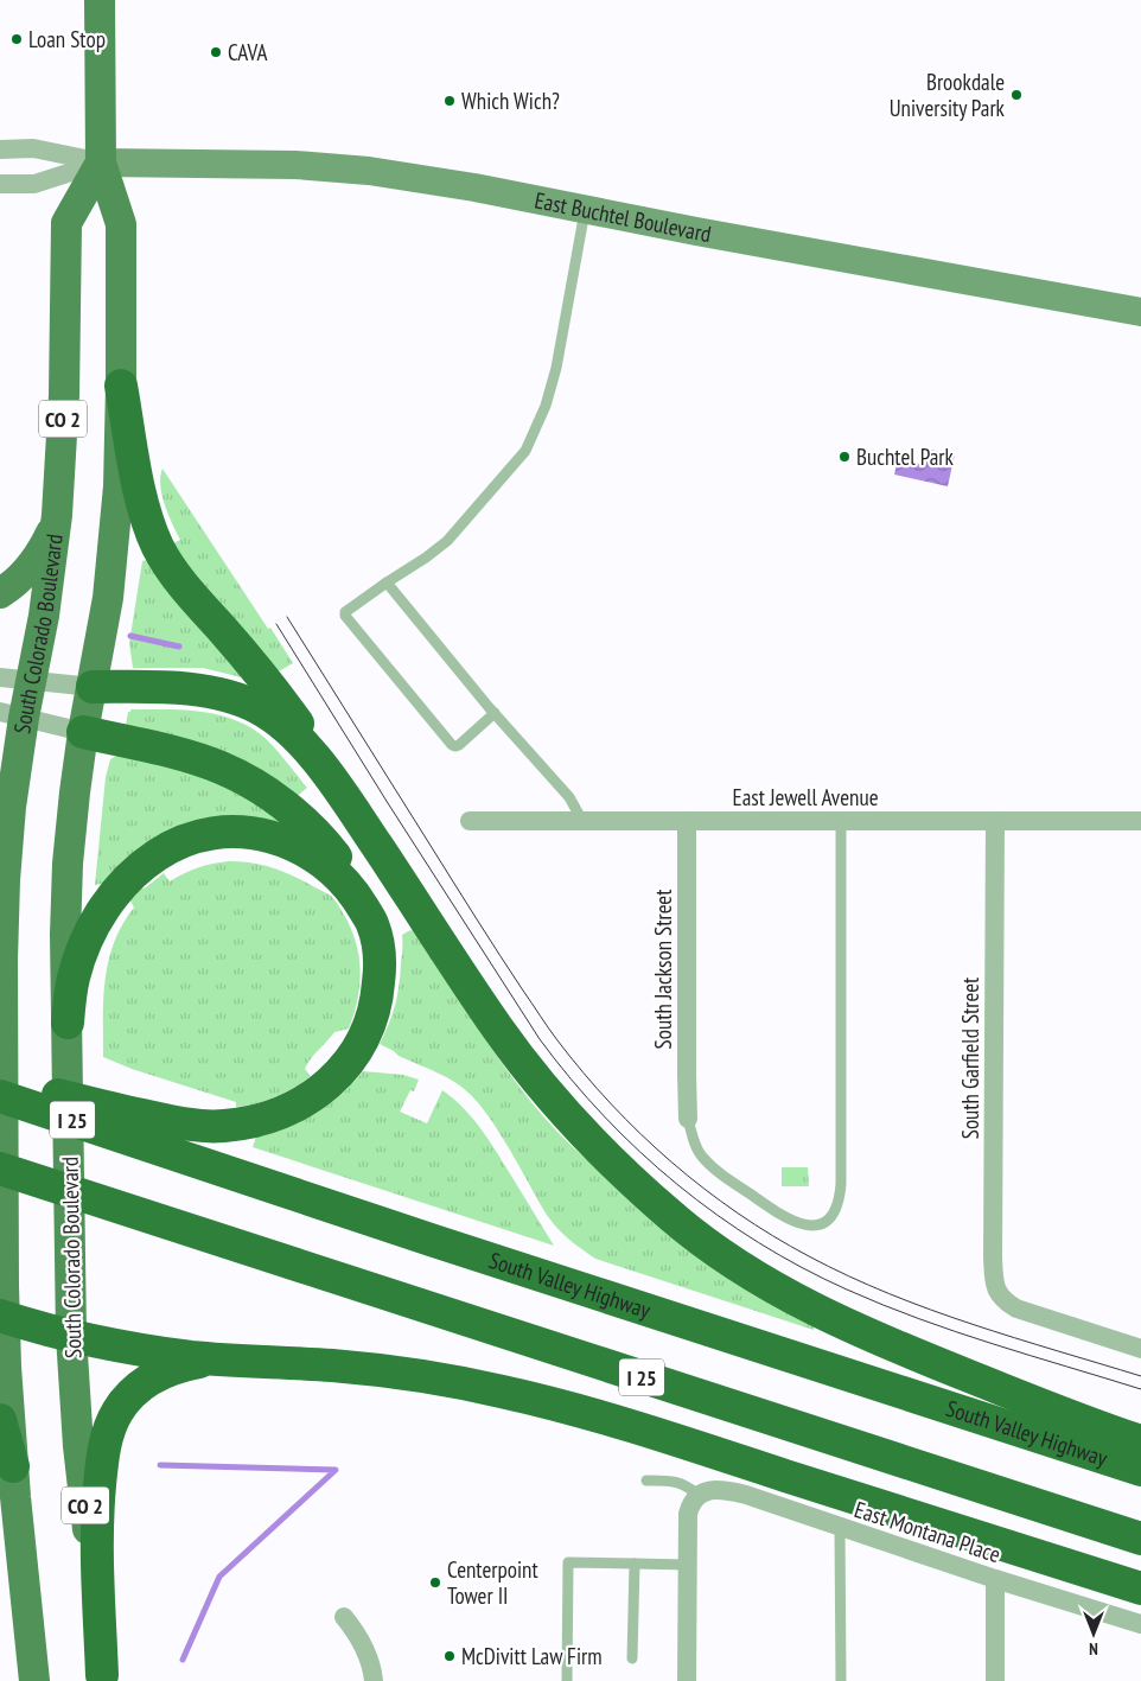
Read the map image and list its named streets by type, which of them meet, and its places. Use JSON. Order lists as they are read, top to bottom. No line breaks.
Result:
{"streets":{"highway":["I 25","South Valley Highway"],"main road":["East Buchtel Boulevard","CO 2","South Colorado Boulevard"],"street":["East Jewell Avenue","South Jackson Street","South Garfield Street","East Montana Place"]},"crossings":[["East Buchtel Boulevard","South Colorado Boulevard"],["East Jewell Avenue","South Jackson Street"],["East Jewell Avenue","South Garfield Street"]],"places":["Loan Stop","CAVA","Brookdale University Park","Which Wich?","Buchtel Park","Centerpoint Tower II","McDivitt Law Firm"],"north":"bottom"}
